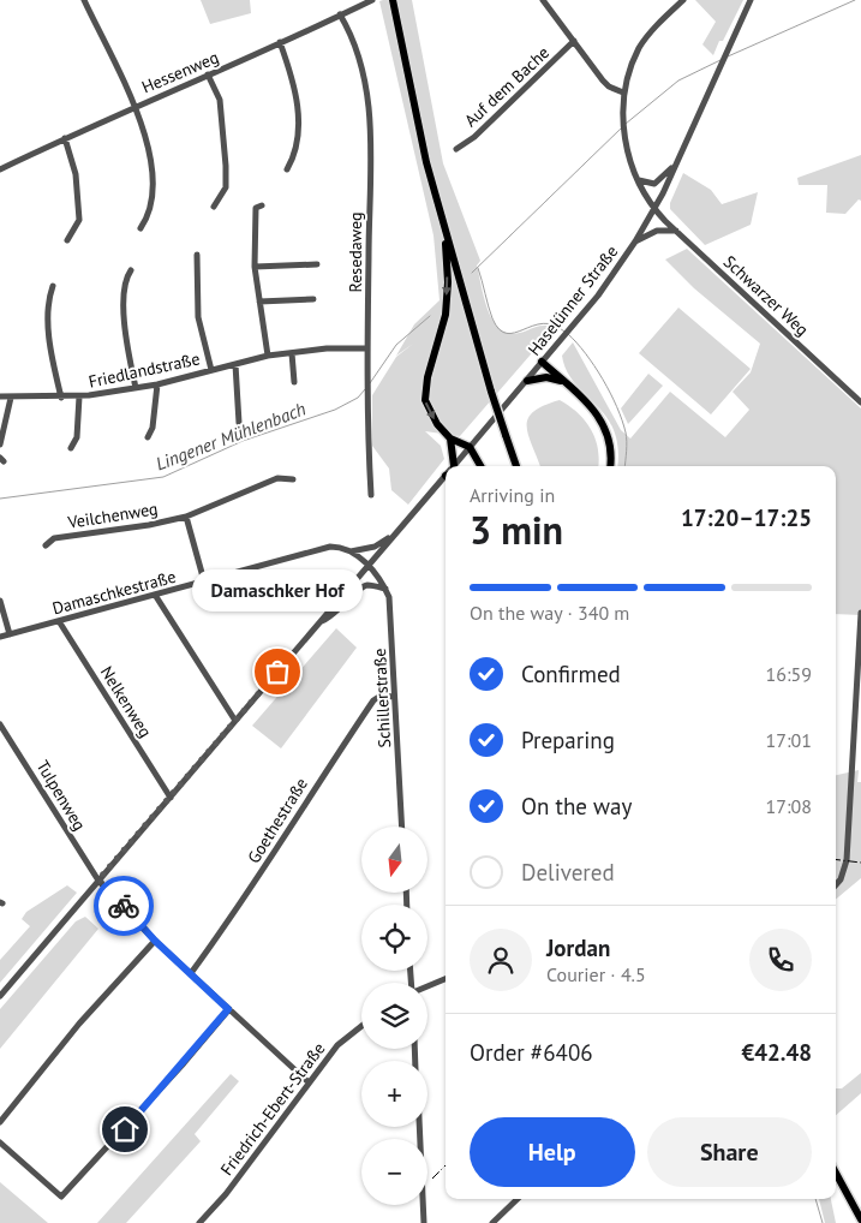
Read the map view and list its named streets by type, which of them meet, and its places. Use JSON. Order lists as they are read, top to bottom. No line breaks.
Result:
{"streets":{"street":["Hessenweg","Auf dem Bache","Resedaweg","Schwarzer Weg","Haselünner Straße","Friedlandstraße","Veilchenweg","Damaschkestraße","Schillerstraße","Nelkenweg","Tulpenweg","Goethestraße","Friedrich-Ebert-Straße"]},"crossings":[["Hessenweg","Resedaweg"],["Resedaweg","Friedlandstraße"],["Schwarzer Weg","Haselünner Straße"],["Haselünner Straße","Schillerstraße"],["Haselünner Straße","Nelkenweg"],["Haselünner Straße","Tulpenweg"],["Damaschkestraße","Nelkenweg"],["Schillerstraße","Goethestraße"],["Tulpenweg","Goethestraße"],["Tulpenweg","Friedrich-Ebert-Straße"]],"water":["Lingener Mühlenbach"],"places":["Damaschker Hof"],"north":"bottom","page":{"heading":["3 min","Arriving in","17:20–17:25"],"panel":["Jordan","Courier · 4.5","Order #6406","€42.48"],"bar":"On the way · 340 m","bubble":"Damaschker Hof","list":[["Confirmed","16:59"],["Preparing","17:01"],["On the way","17:08"],"Delivered"],"map_buttons":["+","−"],"buttons":["Help","Share"]}}
